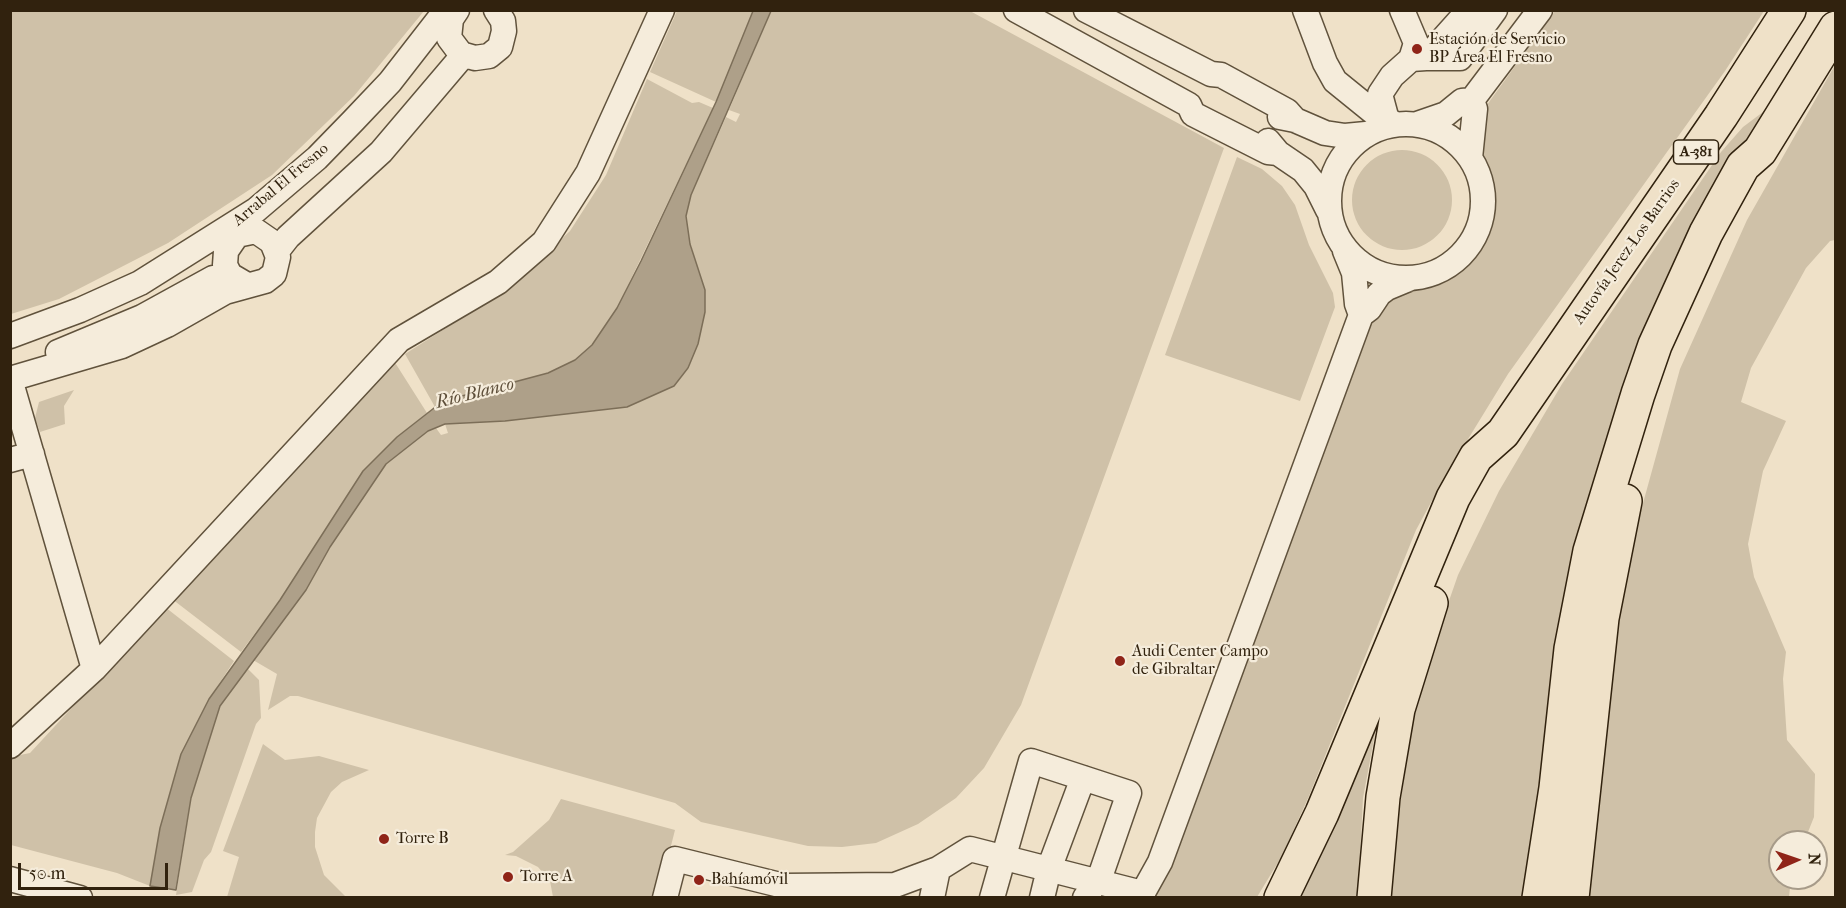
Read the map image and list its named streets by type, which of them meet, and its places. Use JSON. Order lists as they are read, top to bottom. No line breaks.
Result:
{"streets":{"highway":["A-381","Autovía Jerez-Los Barrios"],"street":["Arrabal El Fresno"]},"water":["Río Blanco"],"places":["Estación de Servicio BP Área El Fresno","Audi Center Campo de Gibraltar","Torre B","Torre A","Bahíamóvil"],"scale_bar":"50 m","north":"right"}
